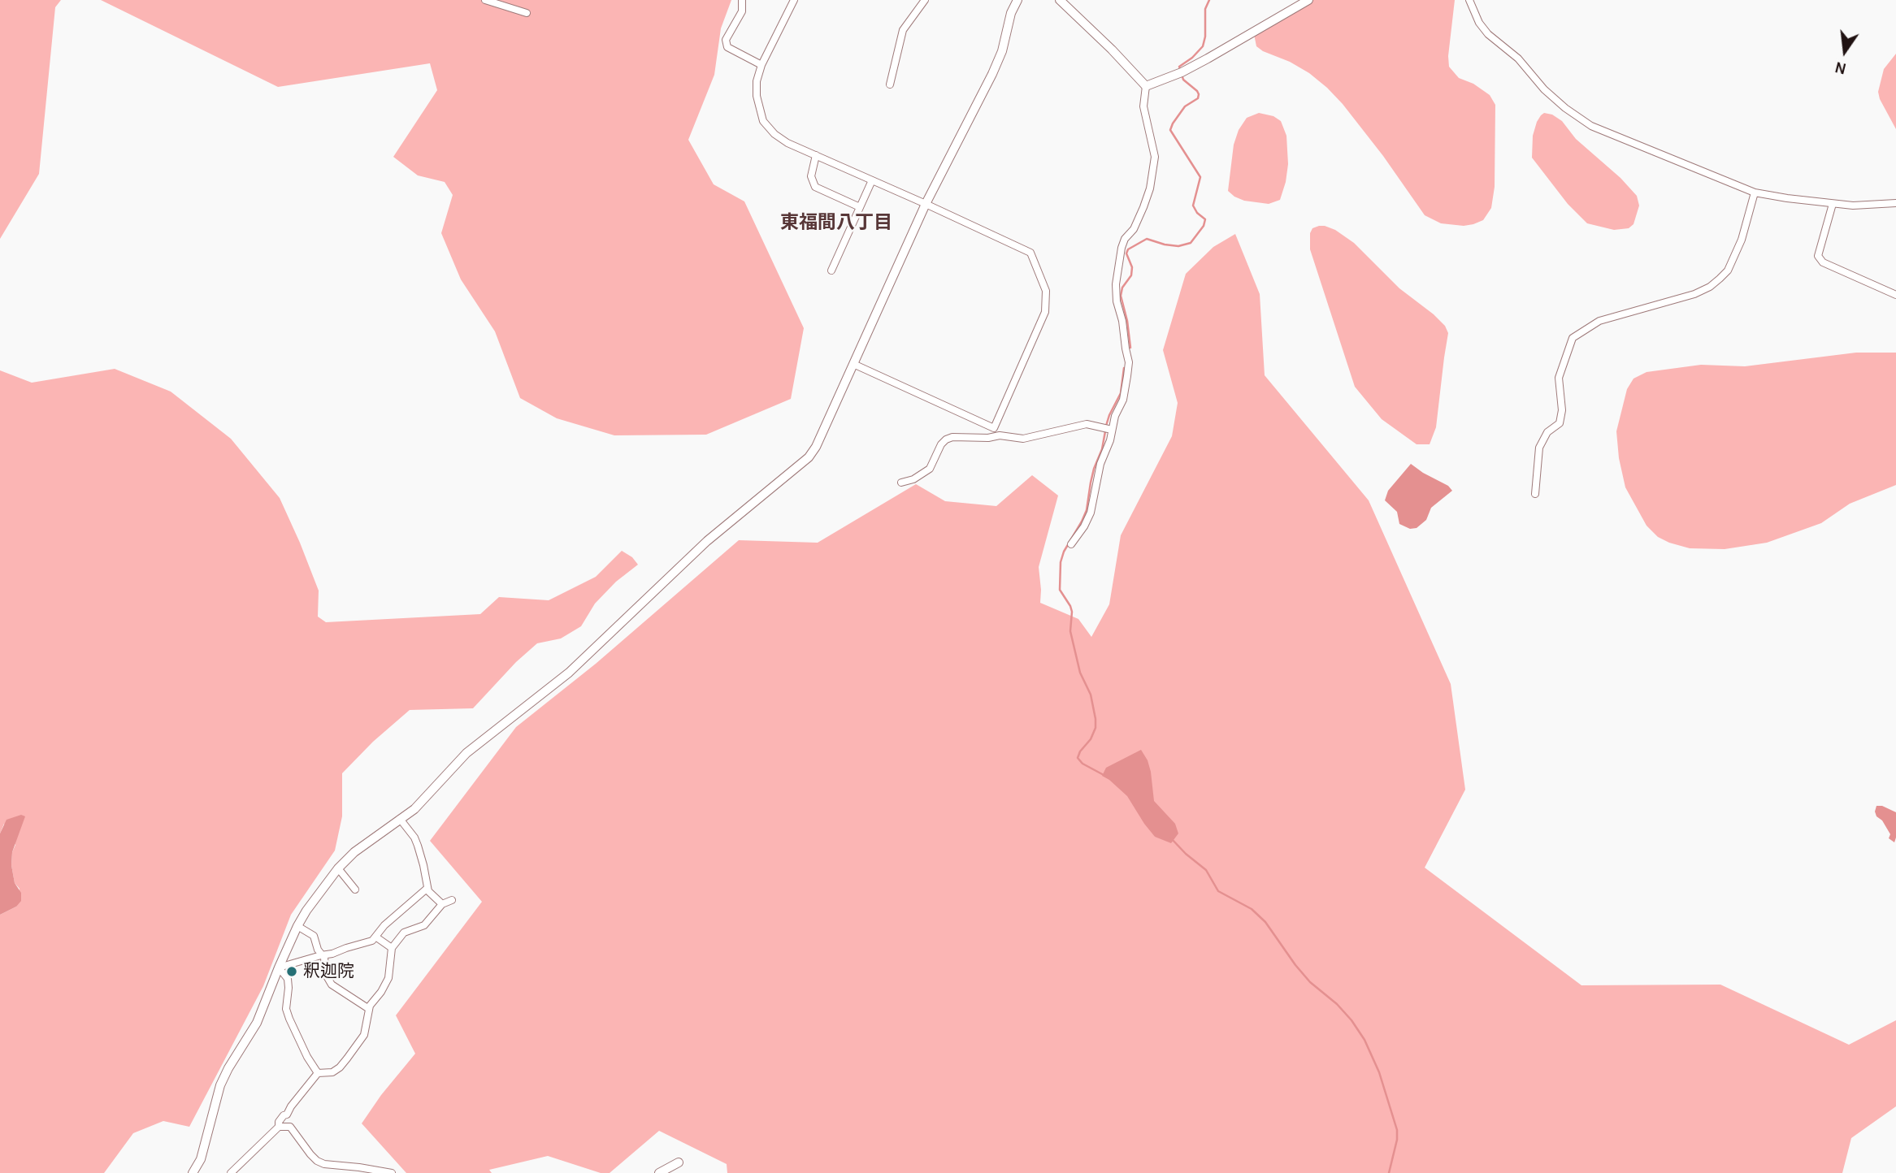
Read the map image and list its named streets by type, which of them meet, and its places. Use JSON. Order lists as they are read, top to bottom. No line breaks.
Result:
{"districts":["東福間八丁目"],"places":["釈迦院"],"north":"bottom"}
